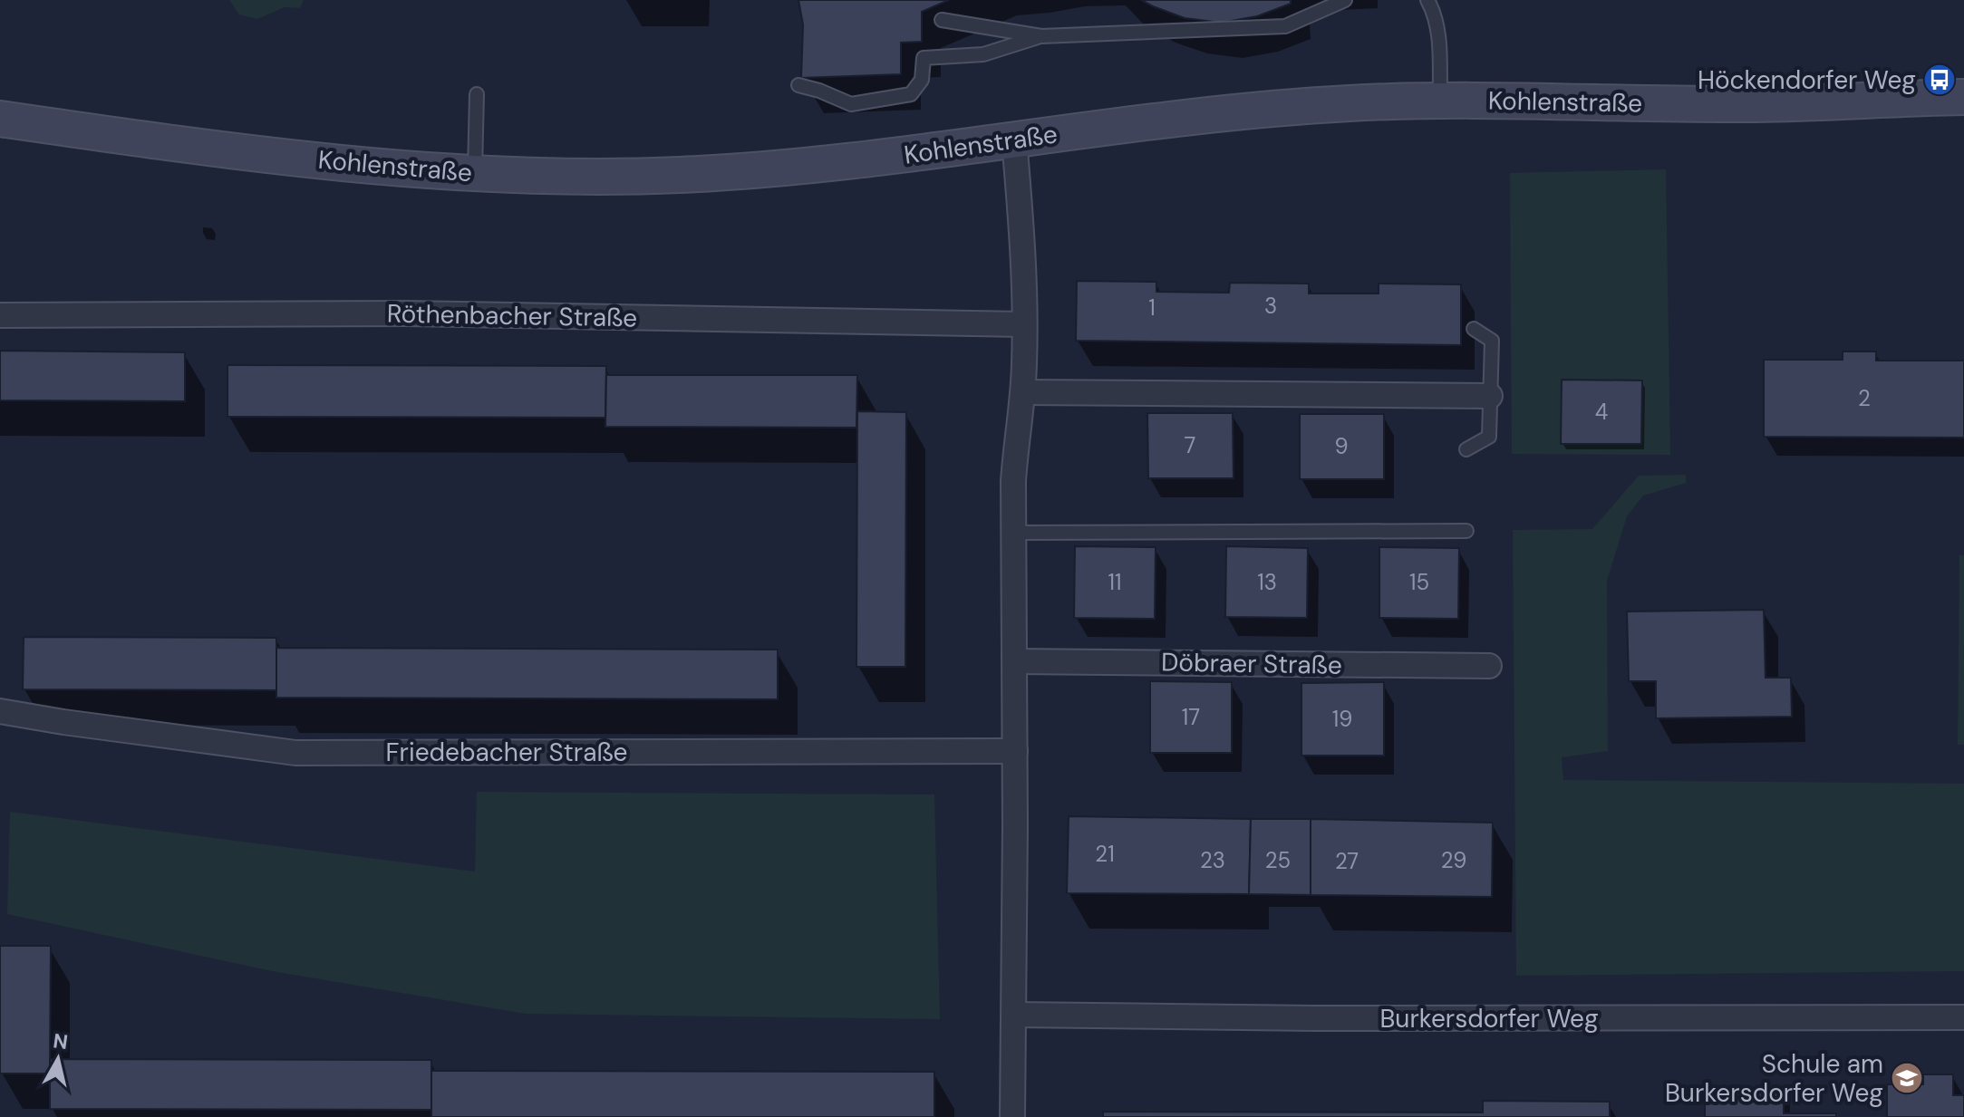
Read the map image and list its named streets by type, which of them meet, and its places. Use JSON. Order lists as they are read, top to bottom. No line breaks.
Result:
{"streets":{"street":["Kohlenstraße","Röthenbacher Straße","Döbraer Straße","Friedebacher Straße","Burkersdorfer Weg"]},"places":{"bus stop":["Höckendorfer Weg"],"school or university":["Schule am Burkersdorfer Weg"]},"house_numbers":["3","1","2","4","7","9","11","13","15","17","19","21","23","25","29","27"],"north":"top"}
